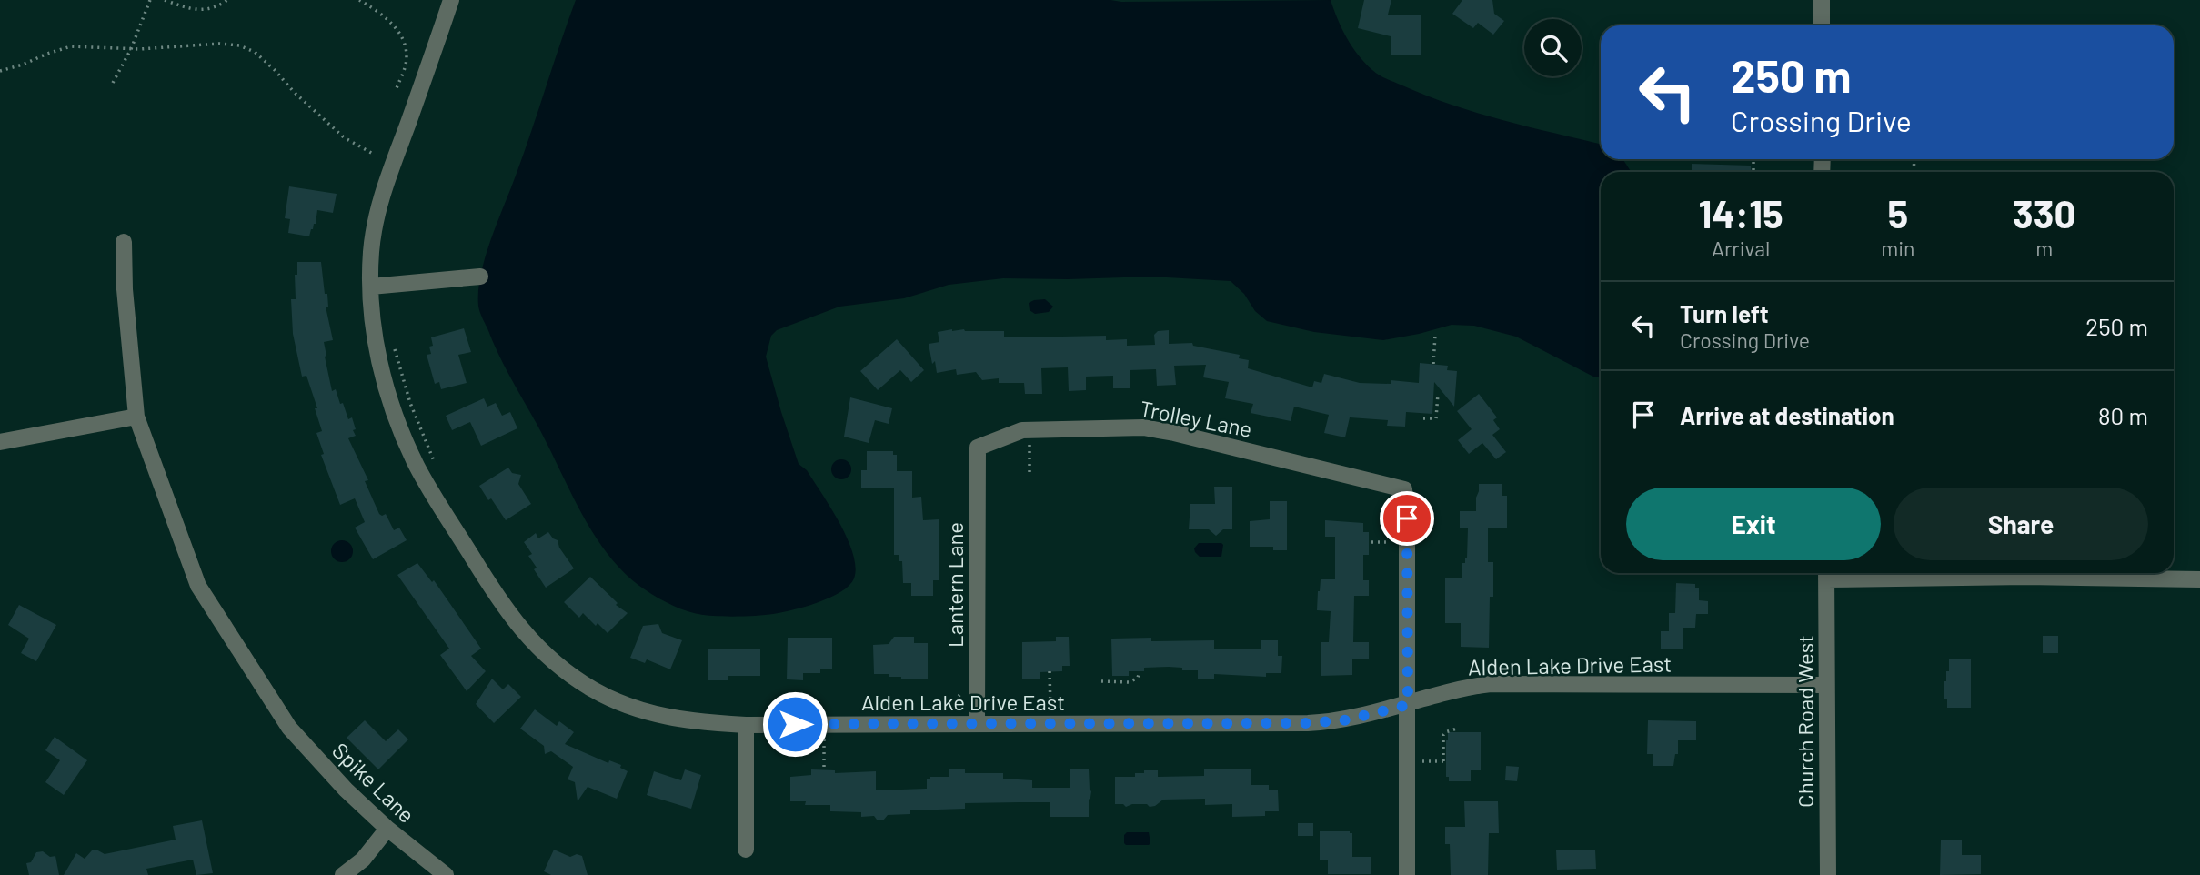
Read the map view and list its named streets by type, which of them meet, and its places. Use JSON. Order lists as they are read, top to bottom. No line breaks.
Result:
{"streets":{"street":["Trolley Lane","Lantern Lane","Alden Lake Drive East","Church Road West","Spike Lane"]},"crossings":[["Trolley Lane","Lantern Lane"],["Trolley Lane","Alden Lake Drive East"],["Lantern Lane","Alden Lake Drive East"],["Alden Lake Drive East","Church Road West"]],"page":{"turn":["250 m","Crossing Drive"],"eta":["14:15","Arrival","5","min","330","m"],"list":[{"name":"Turn left","note":"Crossing Drive","value":"250 m"},{"name":"Arrive at destination","value":"80 m"}],"buttons":["Exit","Share"]}}
